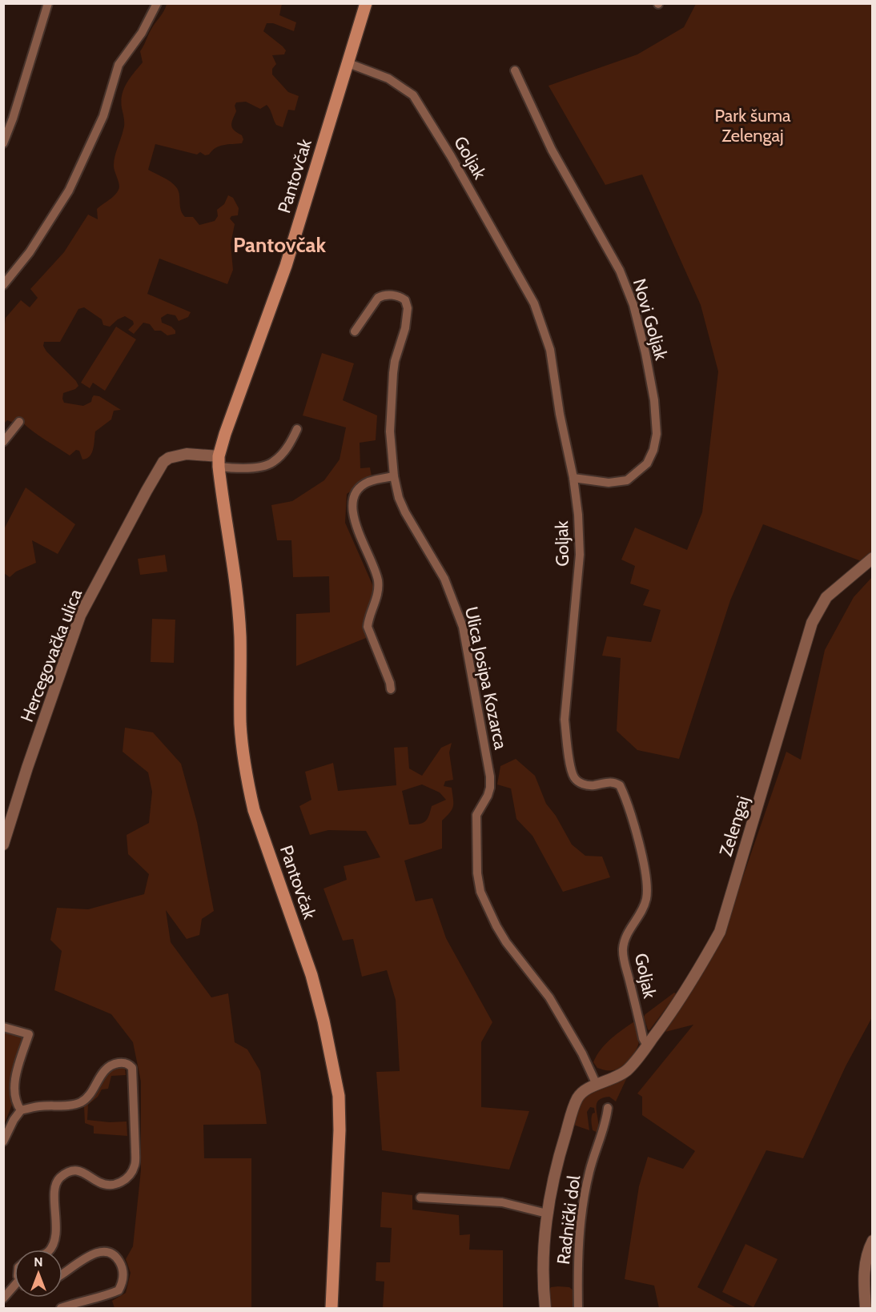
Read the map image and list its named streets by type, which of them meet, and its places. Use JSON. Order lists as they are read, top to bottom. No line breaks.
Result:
{"streets":{"main road":["Pantovčak"],"street":["Goljak","Novi Goljak","Hercegovačka ulica","Ulica Josipa Kozarca","Zelengaj","Radnički dol"]},"crossings":[["Goljak","Pantovčak"],["Goljak","Novi Goljak"],["Goljak","Zelengaj"],["Pantovčak","Hercegovačka ulica"],["Ulica Josipa Kozarca","Zelengaj"]],"districts":["Pantovčak"],"parks":["Park šuma Zelengaj"],"north":"top"}
